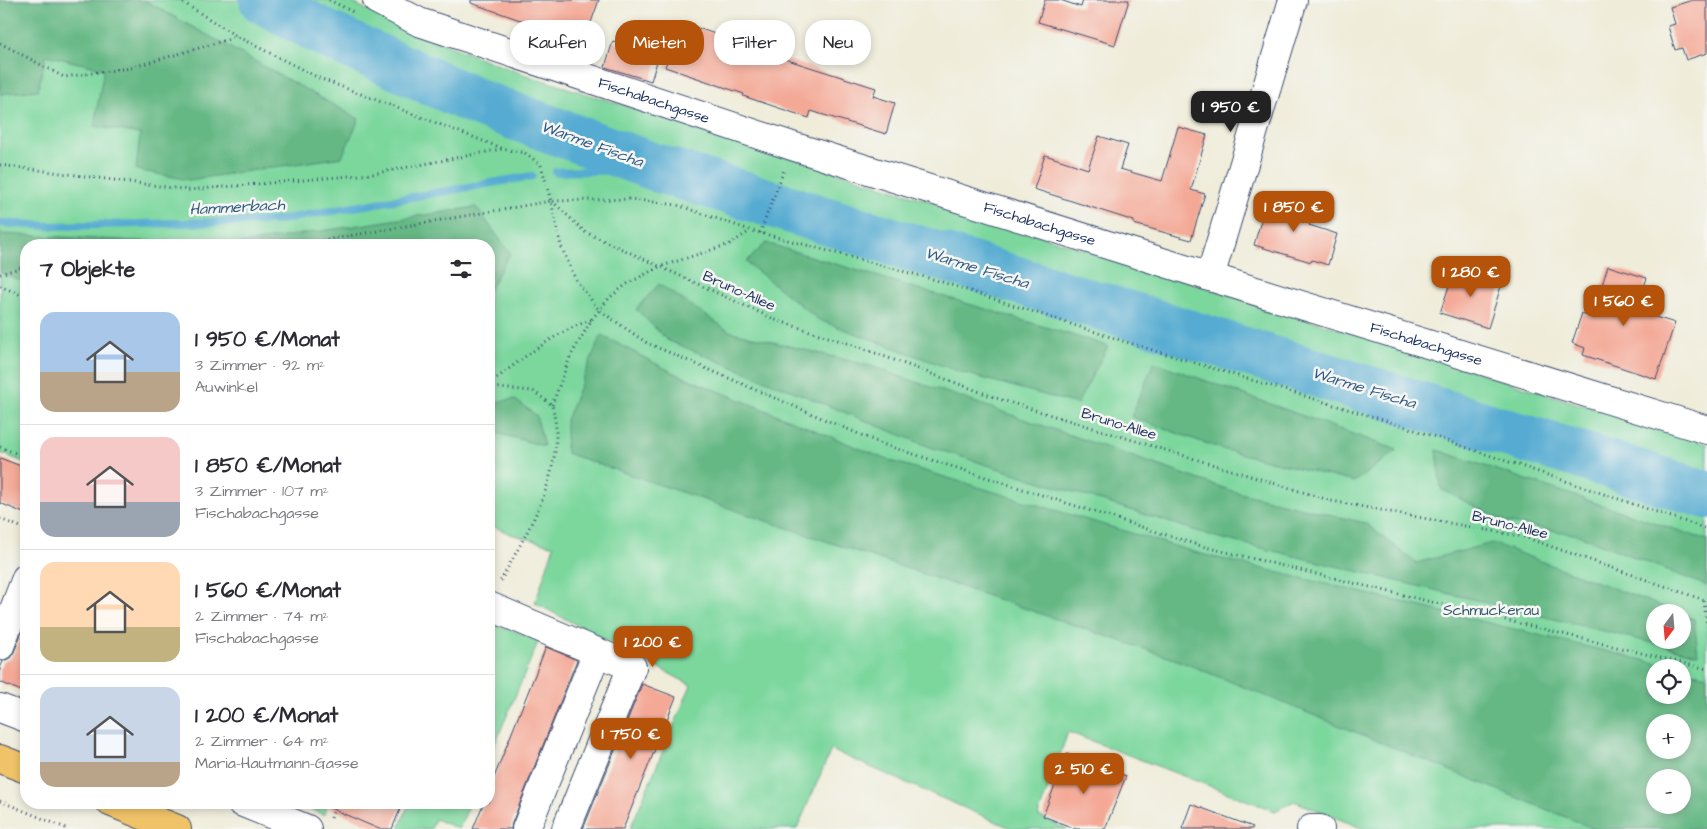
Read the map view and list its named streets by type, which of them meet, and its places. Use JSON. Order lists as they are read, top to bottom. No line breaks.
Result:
{"streets":{"street":["Fischabachgasse"],"path":["Bruno-Allee"]},"water":["Warme Fischa","Hammerbach"],"parks":["Schmuckerau"],"north":"bottom","page":{"chip":["Kaufen","Mieten","Filter","Neu"],"price":["1 950 €","1 850 €","1 280 €","1 560 €","1 200 €","1 750 €","2 510 €"],"heading":"7 Objekte","list":[{"name":"1 950 €/Monat","note":"3 Zimmer · 92 m² · Auwinkel"},{"name":"1 850 €/Monat","note":"3 Zimmer · 107 m² · Fischabachgasse"},{"name":"1 560 €/Monat","note":"2 Zimmer · 74 m² · Fischabachgasse"},{"name":"1 200 €/Monat","note":"2 Zimmer · 64 m² · Maria-Hautmann-Gasse"}],"map_buttons":["+","−"]}}
